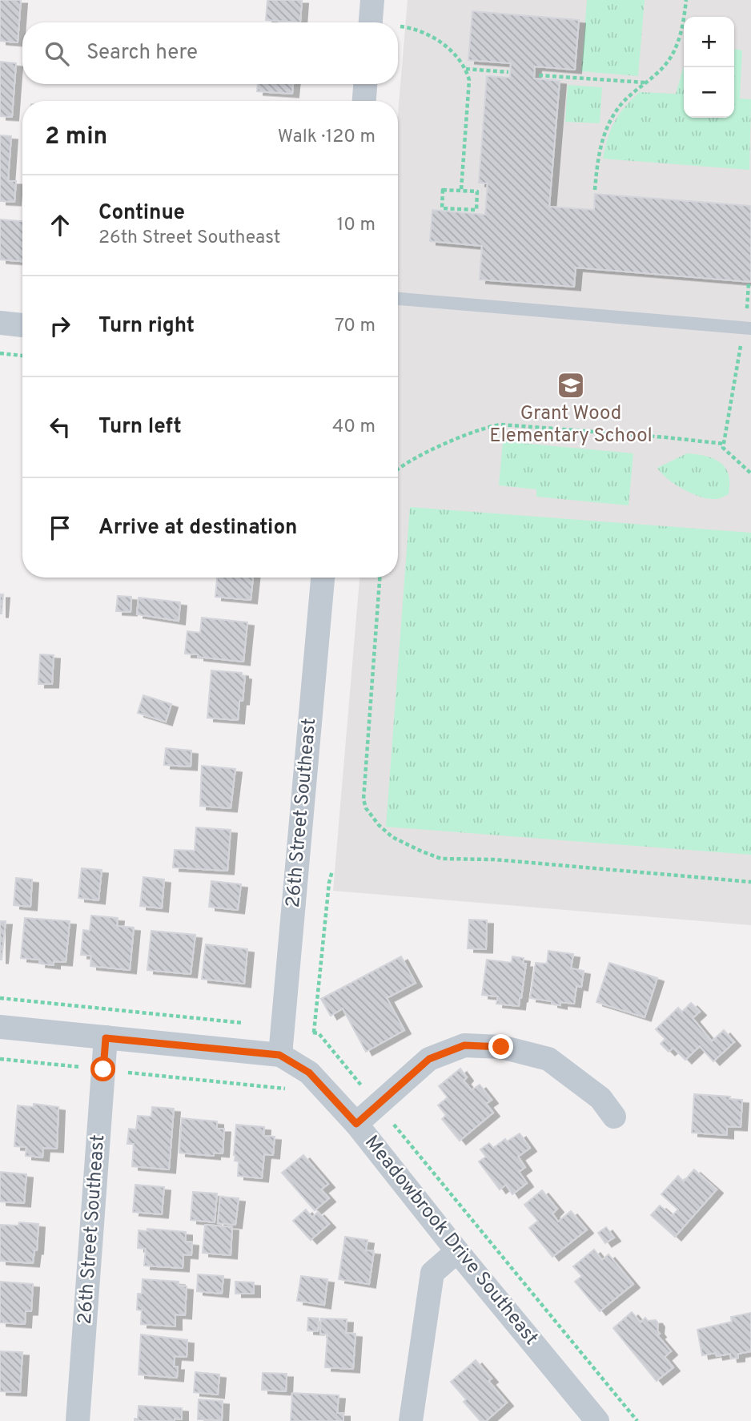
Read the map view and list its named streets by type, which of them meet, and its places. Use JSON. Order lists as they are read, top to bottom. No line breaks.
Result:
{"streets":{"street":["26th Street Southeast","Meadowbrook Drive Southeast"]},"crossings":[["26th Street Southeast","Meadowbrook Drive Southeast"]],"places":{"school or university":["Grant Wood Elementary School"]},"page":{"map_buttons":["+","−"],"search":"Search here","heading":["2 min","Walk · 120 m"],"list":[["Continue","26th Street Southeast","10 m"],["Turn right","70 m"],["Turn left","40 m"],"Arrive at destination"]}}
